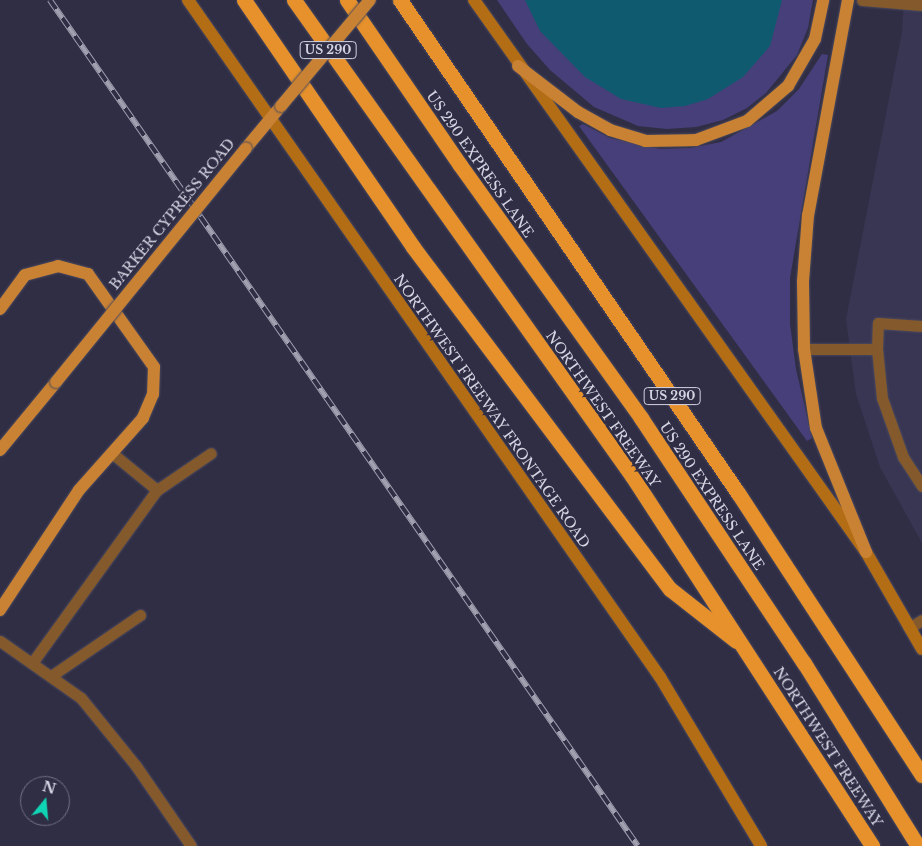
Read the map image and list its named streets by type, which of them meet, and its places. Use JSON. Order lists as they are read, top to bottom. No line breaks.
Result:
{"streets":{"highway":["US 290","US 290 EXPRESS LANE","NORTHWEST FREEWAY"],"main road":["BARKER CYPRESS ROAD","NORTHWEST FREEWAY FRONTAGE ROAD"]},"crossings":[["BARKER CYPRESS ROAD","NORTHWEST FREEWAY FRONTAGE ROAD"]],"north":"top"}
